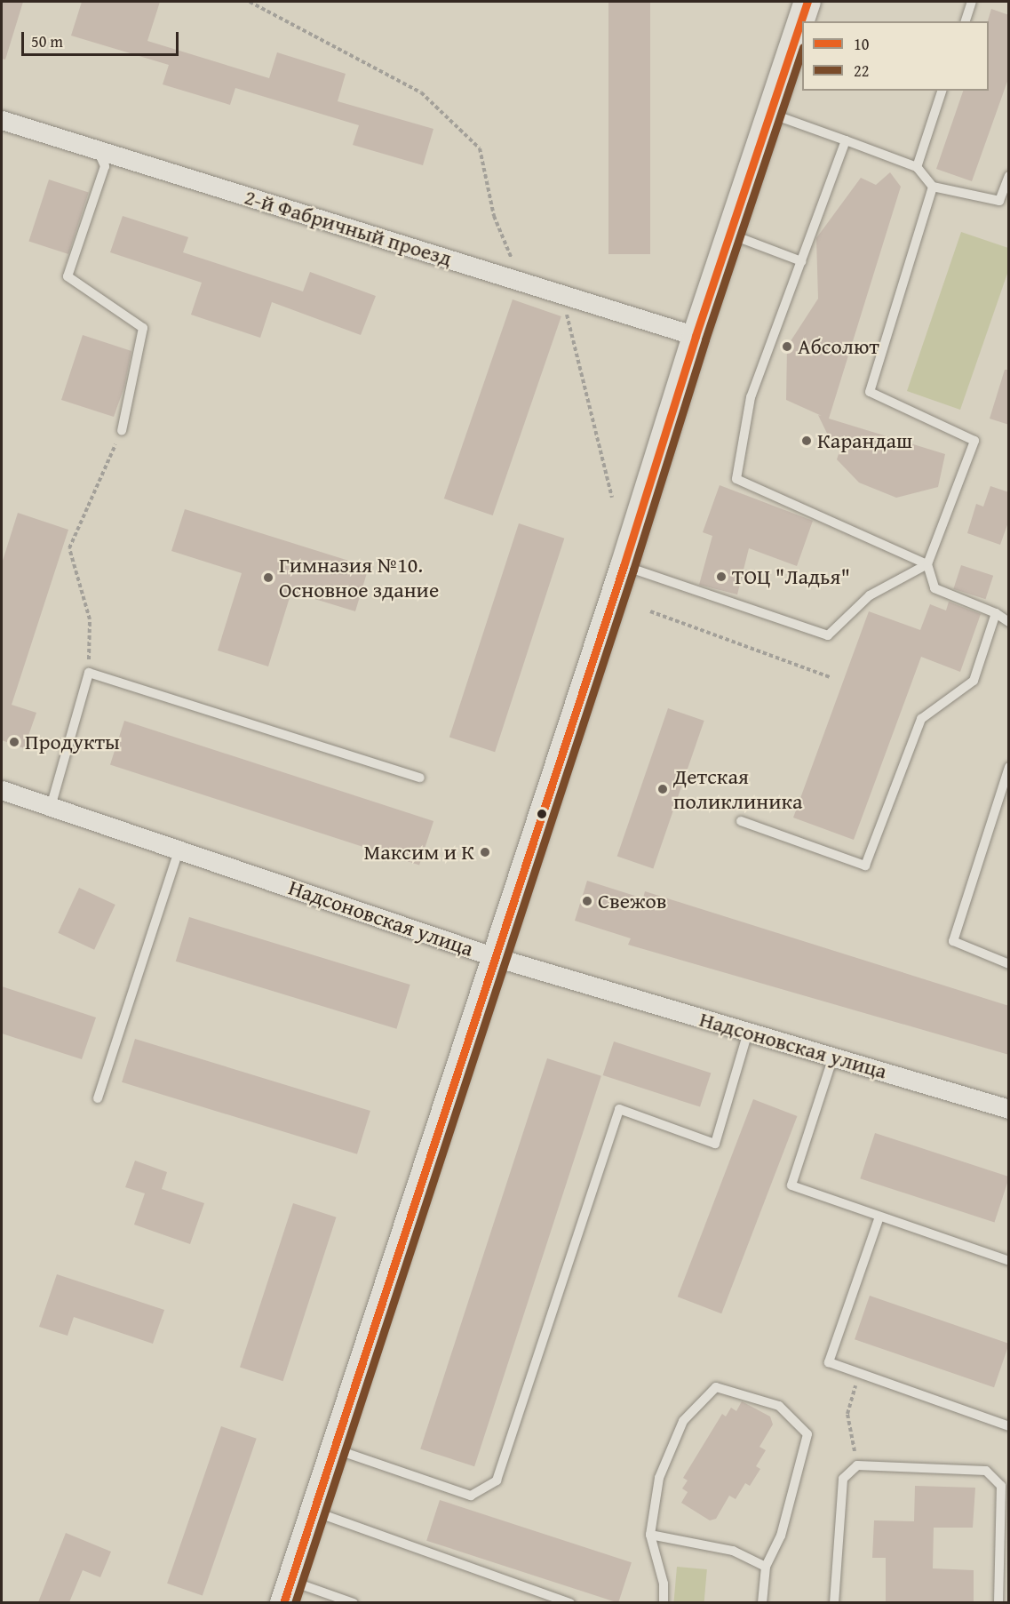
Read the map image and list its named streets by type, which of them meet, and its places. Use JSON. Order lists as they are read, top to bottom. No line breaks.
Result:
{"streets":{"street":["2-й Фабричный проезд","Надсоновская улица"]},"places":["Абсолют","Карандаш","ТОЦ \"Ладья\"","Гимназия №10. Основное здание","Продукты","Детская поликлиника","Максим и К","Свежов"],"lines":["transit line 10","transit line 22"],"legend":["10","22"],"scale_bar":"50 m"}
